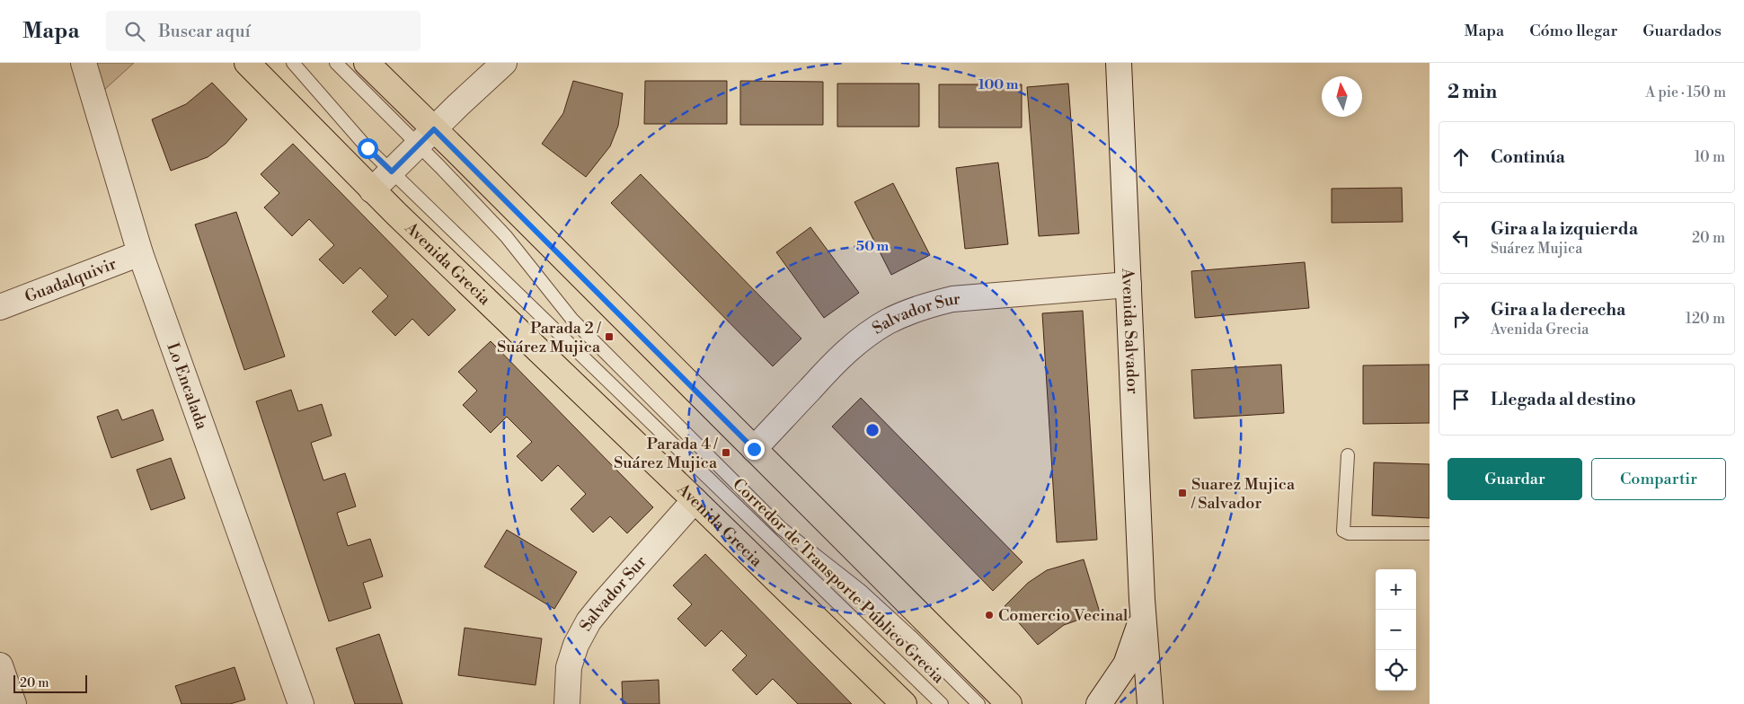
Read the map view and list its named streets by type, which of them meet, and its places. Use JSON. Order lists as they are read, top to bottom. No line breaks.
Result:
{"streets":{"main road":["Avenida Grecia"],"street":["Guadalquivir","Salvador Sur","Avenida Salvador","Lo Encalada"],"lane":["Corredor de Transporte Público Grecia"]},"crossings":[["Avenida Grecia","Salvador Sur"],["Guadalquivir","Lo Encalada"],["Salvador Sur","Avenida Salvador"]],"places":{"transit":["Parada 2 / Suárez Mujica","Parada 4 / Suárez Mujica","Suarez Mujica / Salvador"],"other":["Comercio Vecinal"]},"scale_bar":"20 m","north":"top","page":{"header":"Mapa","search":"Buscar aquí","nav":["Mapa","Cómo llegar","Guardados"],"heading":["2 min","A pie · 150 m"],"list":[["Continúa","10 m"],["Gira a la izquierda","Suárez Mujica","20 m"],["Gira a la derecha","Avenida Grecia","120 m"],"Llegada al destino"],"buttons":["Guardar","Compartir"],"map_buttons":["+","−"],"scale":"20 m"},"rings":["100 m","50 m"]}
